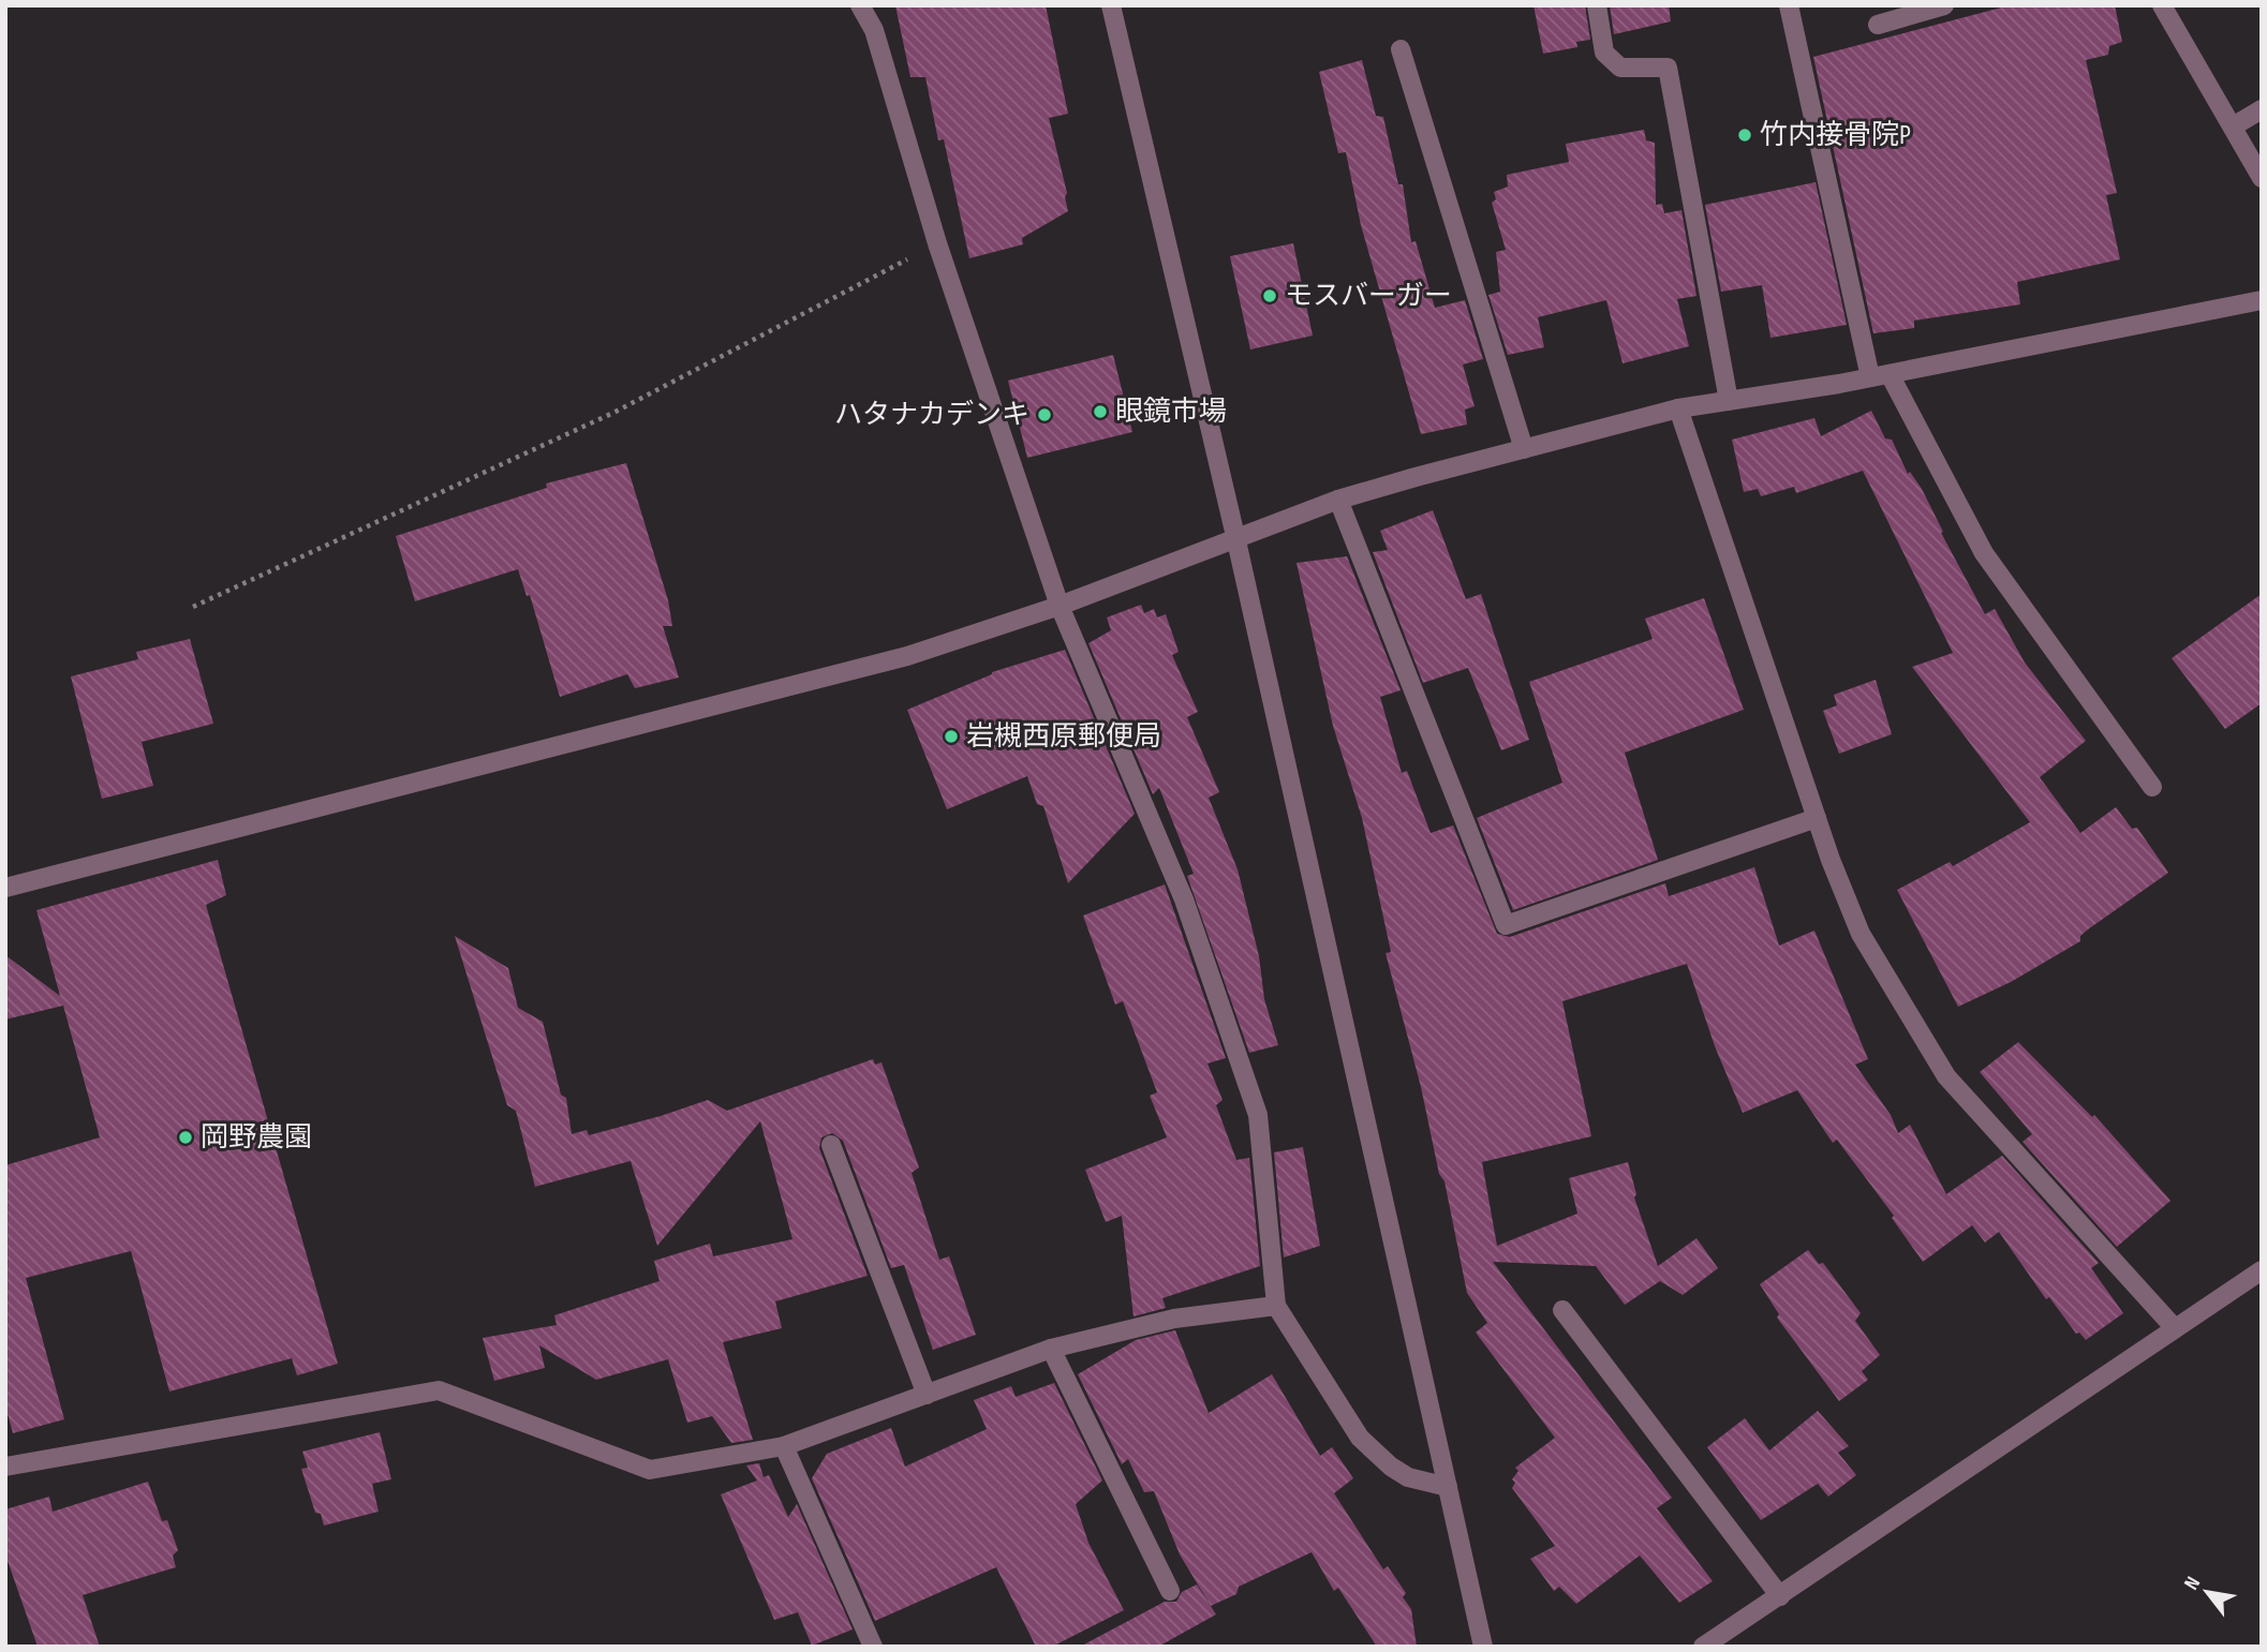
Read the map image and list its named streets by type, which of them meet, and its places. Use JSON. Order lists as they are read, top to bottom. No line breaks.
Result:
{"places":["竹内接骨院P","モスバーガー","眼鏡市場","ハタナカデンキ","岩槻西原郵便局","岡野農園"],"north":"top left"}
